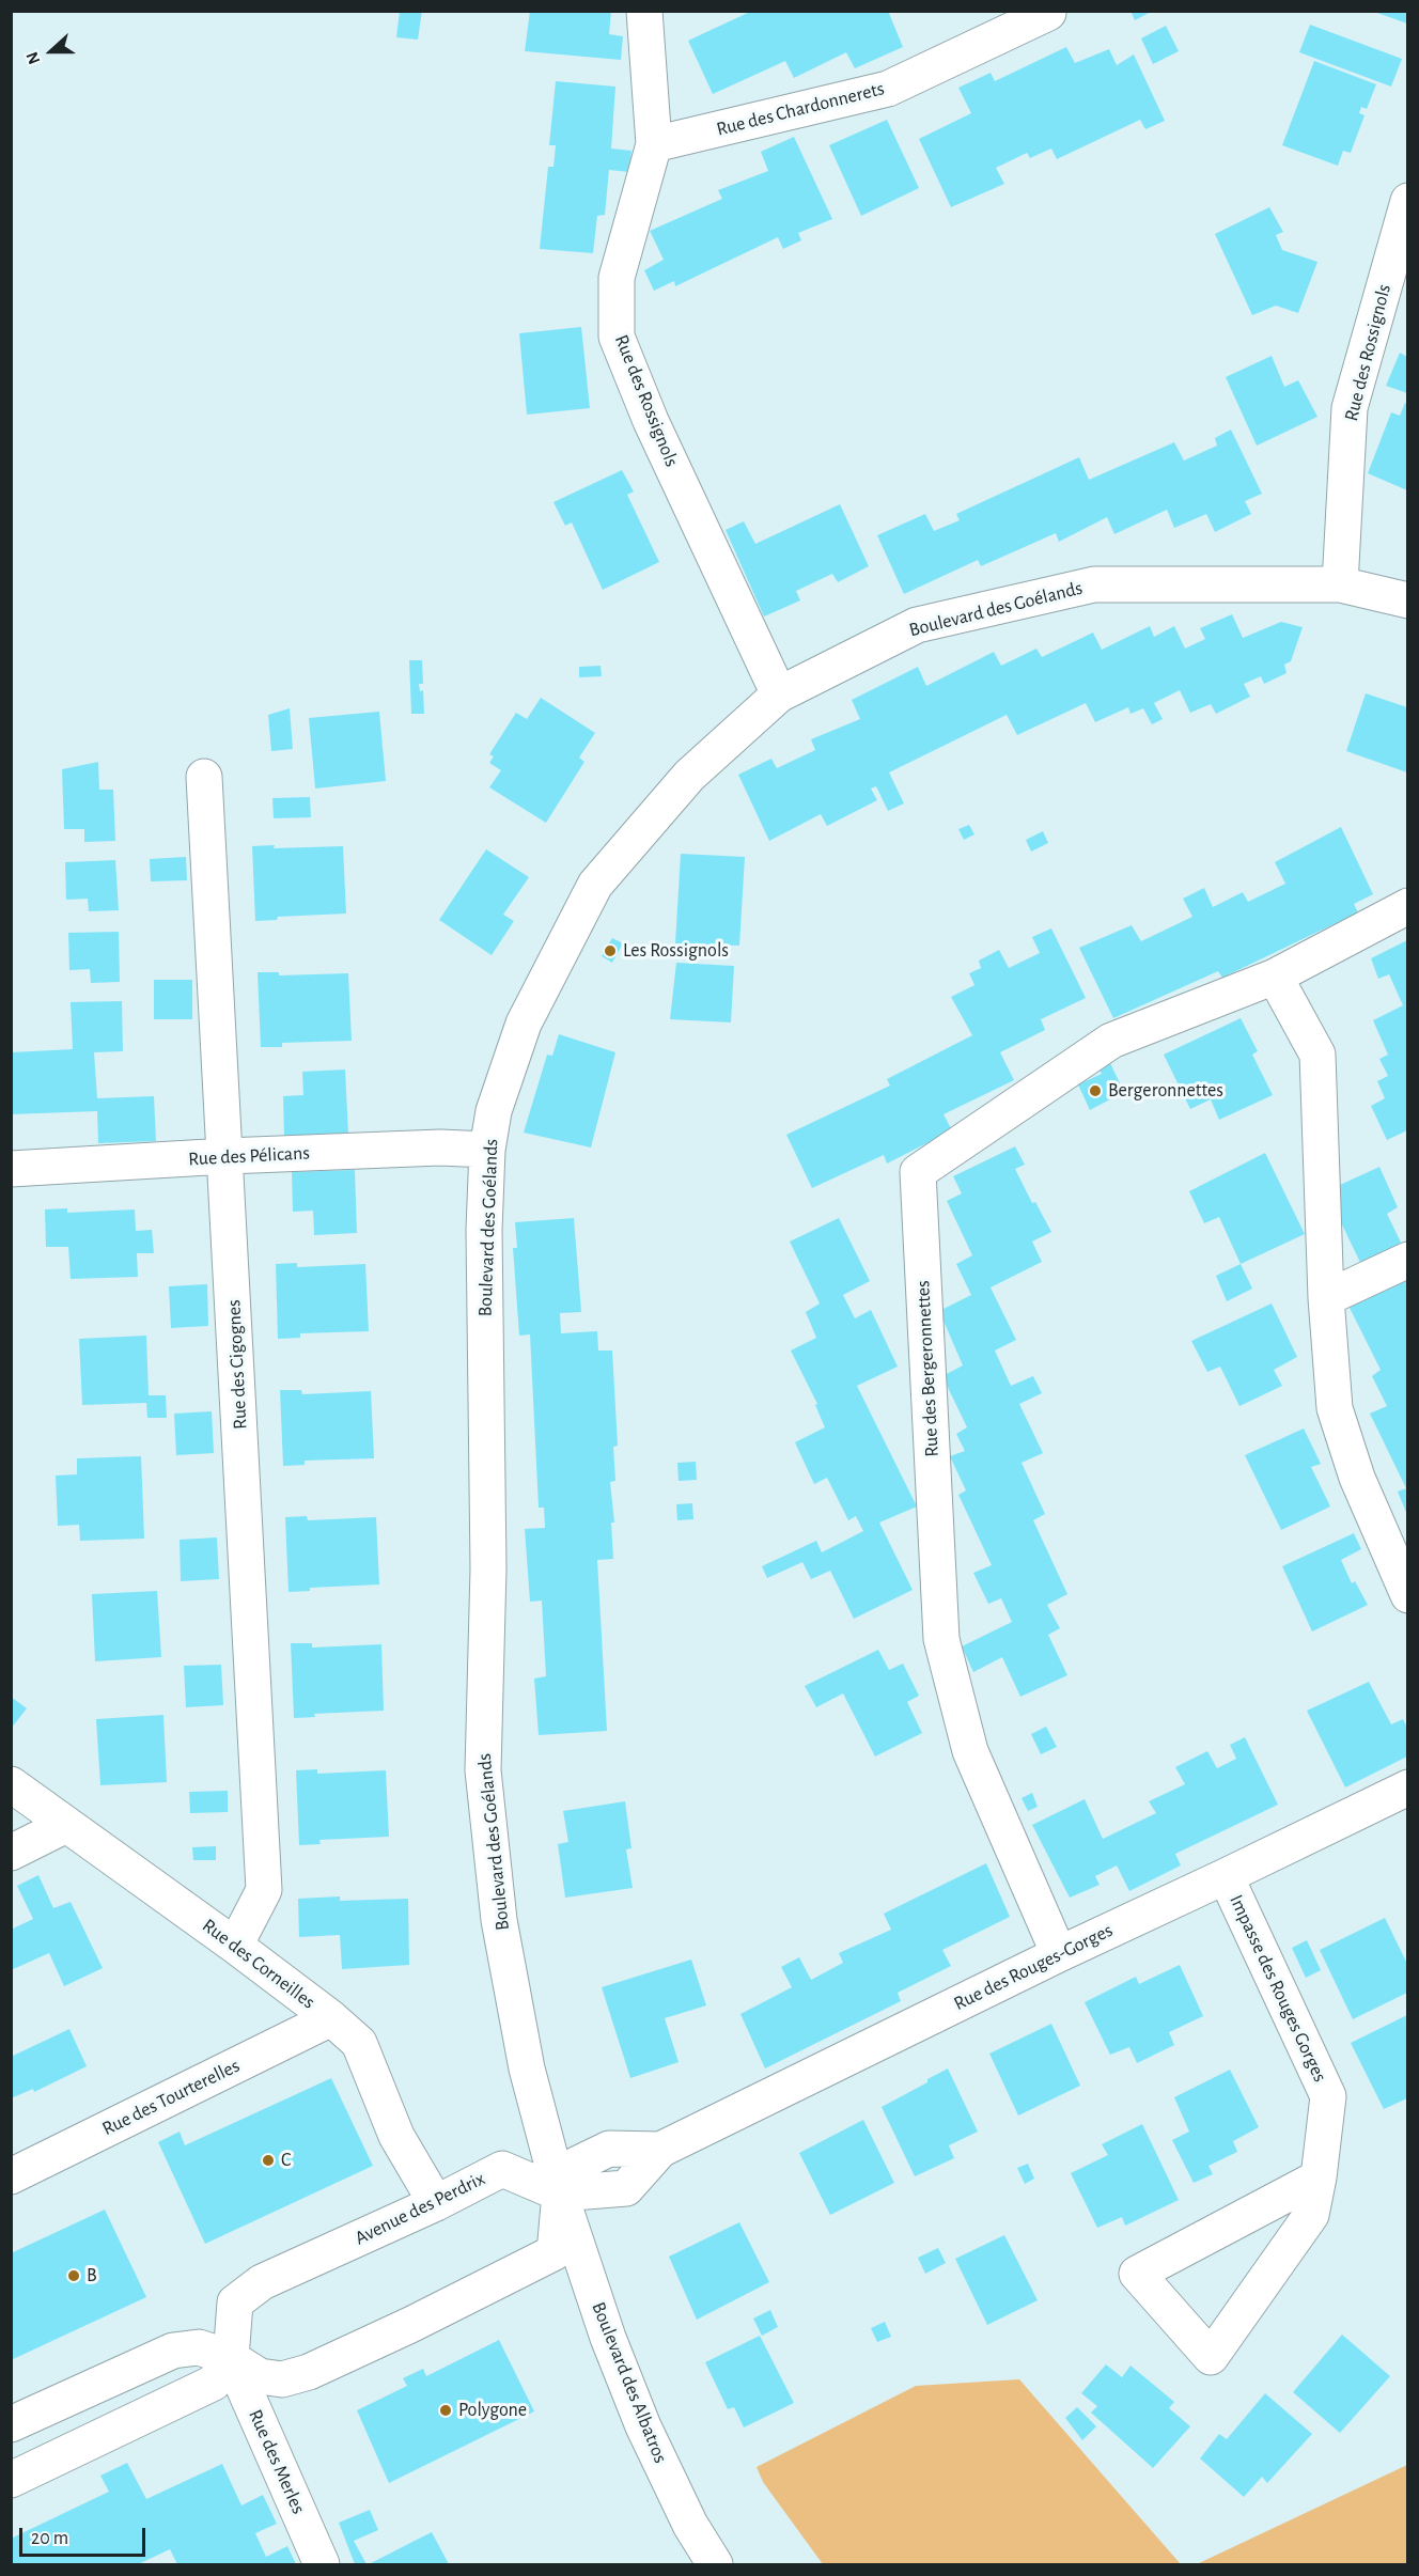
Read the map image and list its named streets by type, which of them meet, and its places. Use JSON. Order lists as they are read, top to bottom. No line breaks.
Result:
{"streets":{"street":["Rue des Chardonnerets","Rue des Rossignols","Boulevard des Goélands","Rue des Pélicans","Rue des Cigognes","Rue des Bergeronnettes","Rue des Corneilles","Rue des Rouges-Gorges","Impasse des Rouges Gorges","Rue des Tourterelles","Avenue des Perdrix","Boulevard des Albatros","Rue des Merles"]},"crossings":[["Rue des Chardonnerets","Rue des Rossignols"],["Rue des Rossignols","Boulevard des Goélands"],["Boulevard des Goélands","Rue des Pélicans"],["Boulevard des Goélands","Rue des Rouges-Gorges"],["Boulevard des Goélands","Avenue des Perdrix"],["Boulevard des Goélands","Boulevard des Albatros"],["Rue des Pélicans","Rue des Cigognes"],["Rue des Cigognes","Rue des Corneilles"],["Rue des Bergeronnettes","Rue des Rouges-Gorges"],["Rue des Corneilles","Rue des Tourterelles"],["Rue des Corneilles","Avenue des Perdrix"],["Rue des Rouges-Gorges","Impasse des Rouges Gorges"],["Rue des Rouges-Gorges","Avenue des Perdrix"],["Rue des Rouges-Gorges","Boulevard des Albatros"],["Avenue des Perdrix","Boulevard des Albatros"],["Avenue des Perdrix","Rue des Merles"]],"places":["Les Rossignols","Bergeronnettes","C","B","Polygone"],"scale_bar":"20 m","north":"left"}
